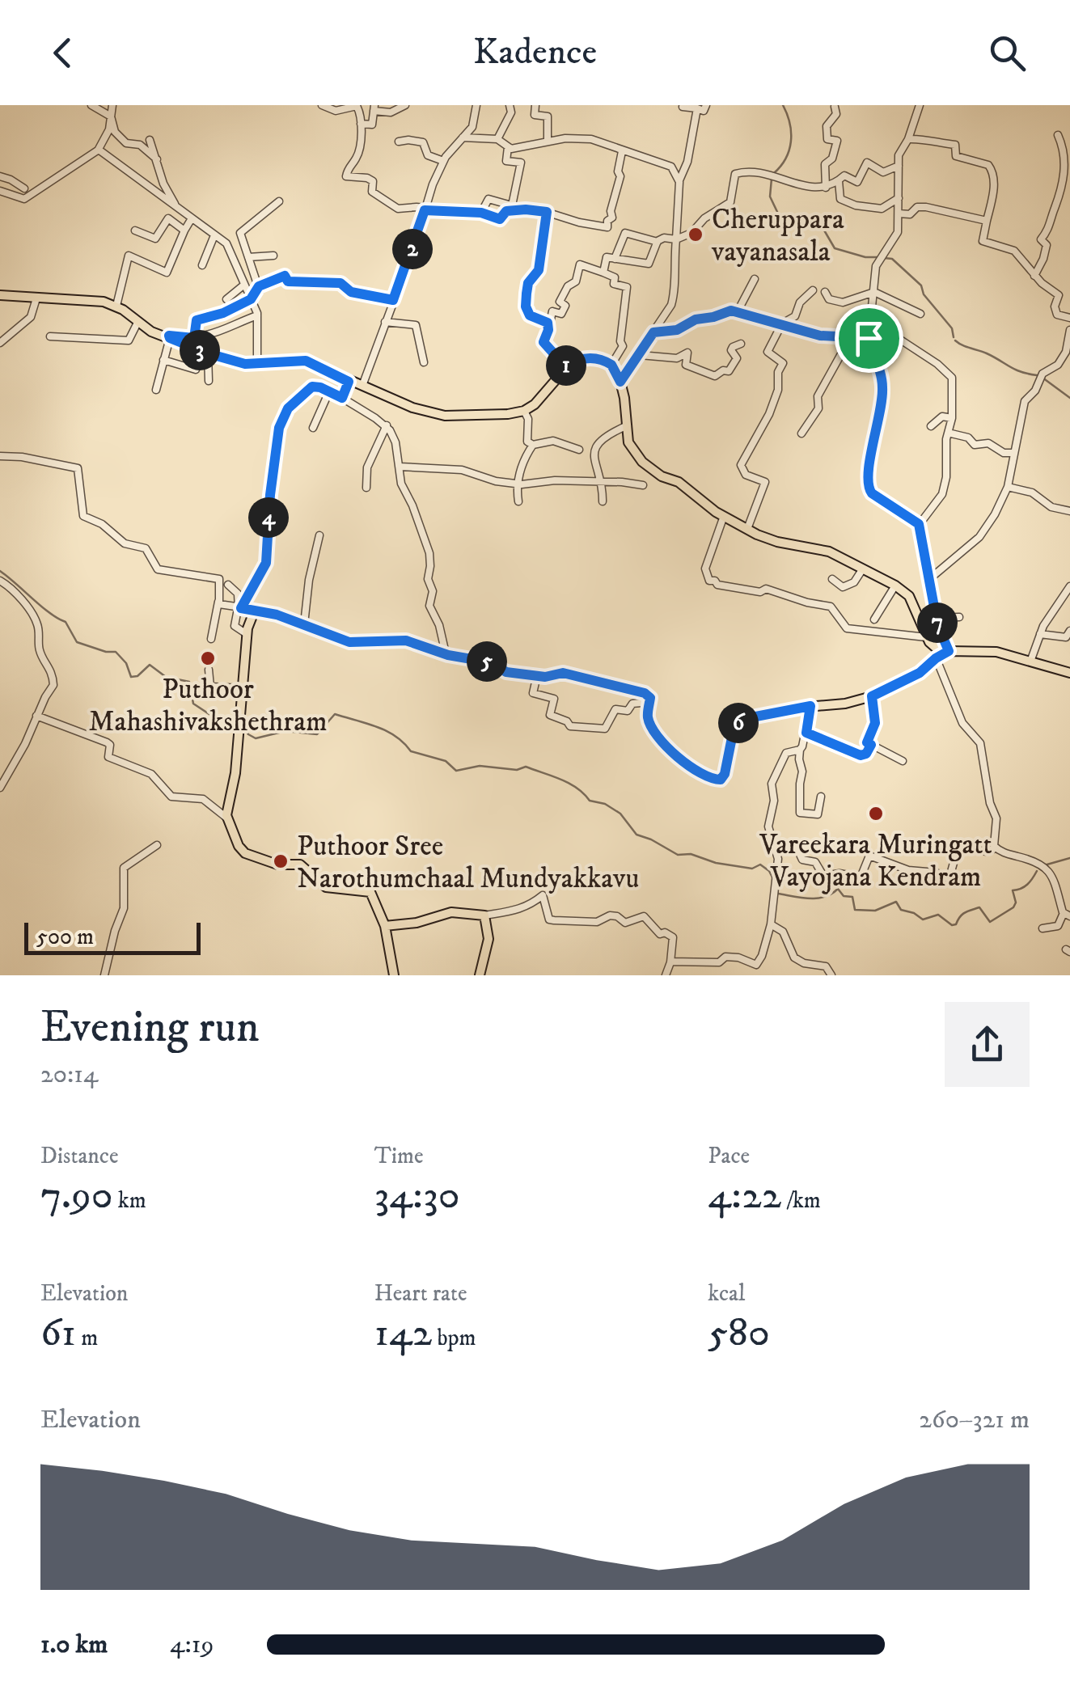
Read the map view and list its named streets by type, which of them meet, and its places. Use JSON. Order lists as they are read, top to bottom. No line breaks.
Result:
{"places":["Cheruppara vayanasala","Puthoor Mahashivakshethram","Vareekara Muringatt Vayojana Kendram","Puthoor Sree Narothumchaal Mundyakkavu"],"scale_bar":"500 m","page":{"header":"Kadence","pins":["2","3","1","4","7","5","6"],"scale":"500 m","heading":["Evening run","20:14"],"stats":[["Distance","7.90 km"],["Time","34:30"],["Pace","4:22 /km"],["Elevation","61 m"],["Heart rate","142 bpm"],["kcal","580"]],"chart":["Elevation","260–321 m"],"list":[{"name":"1.0 km","note":"4:19"}]}}
